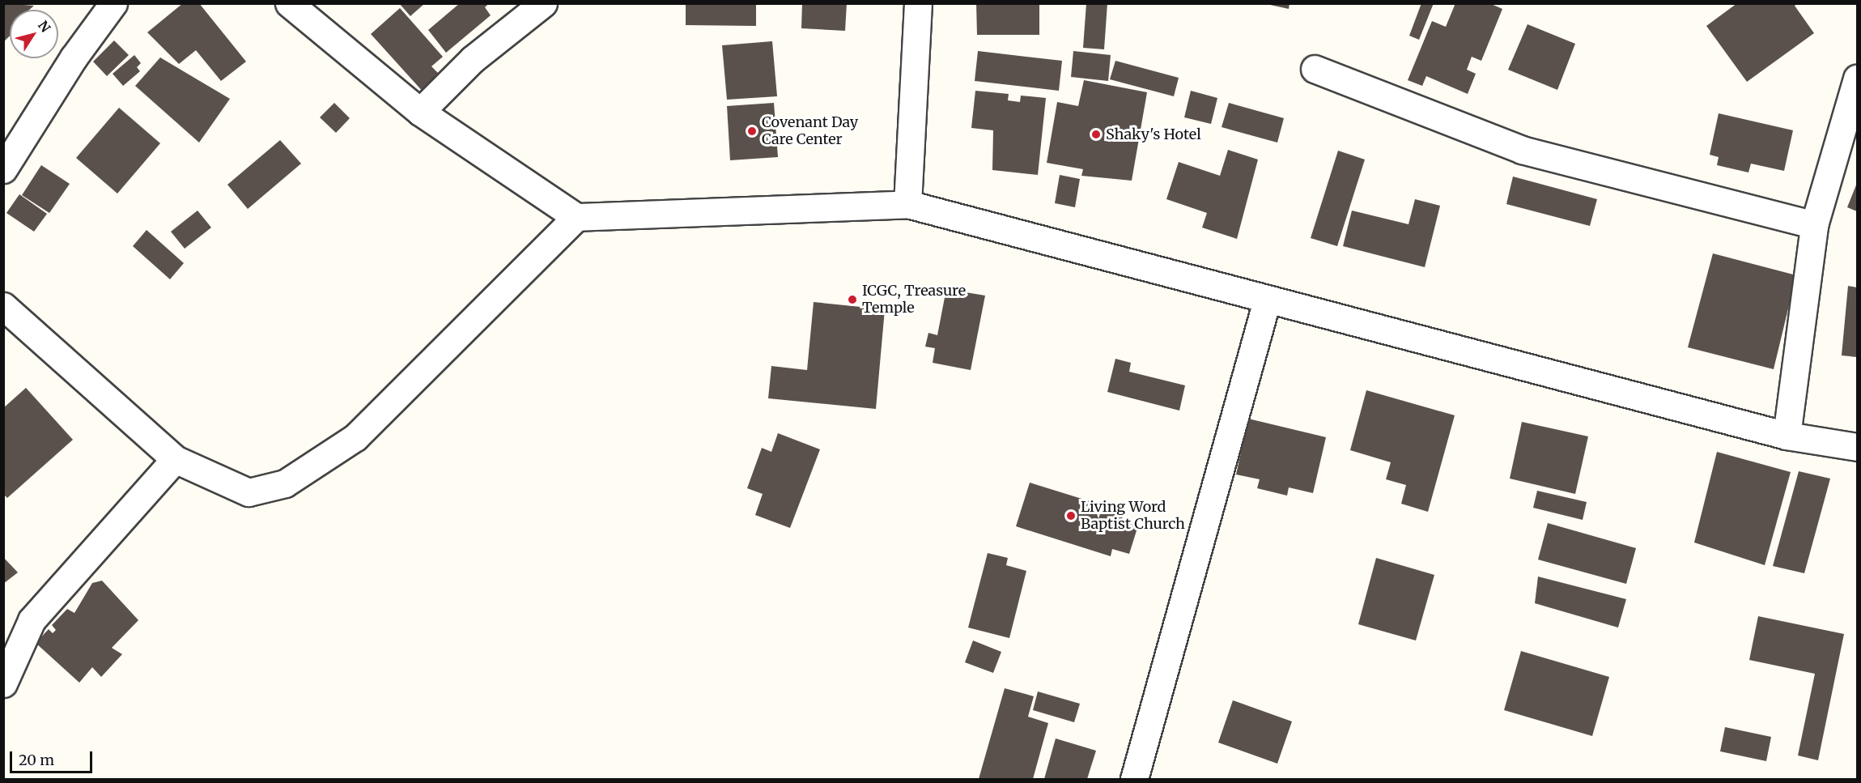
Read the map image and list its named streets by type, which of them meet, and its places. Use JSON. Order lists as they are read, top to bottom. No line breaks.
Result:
{"places":["Covenant Day Care Center","Shaky's Hotel","ICGC, Treasure Temple","Living Word Baptist Church"],"scale_bar":"20 m","north":"top right"}
